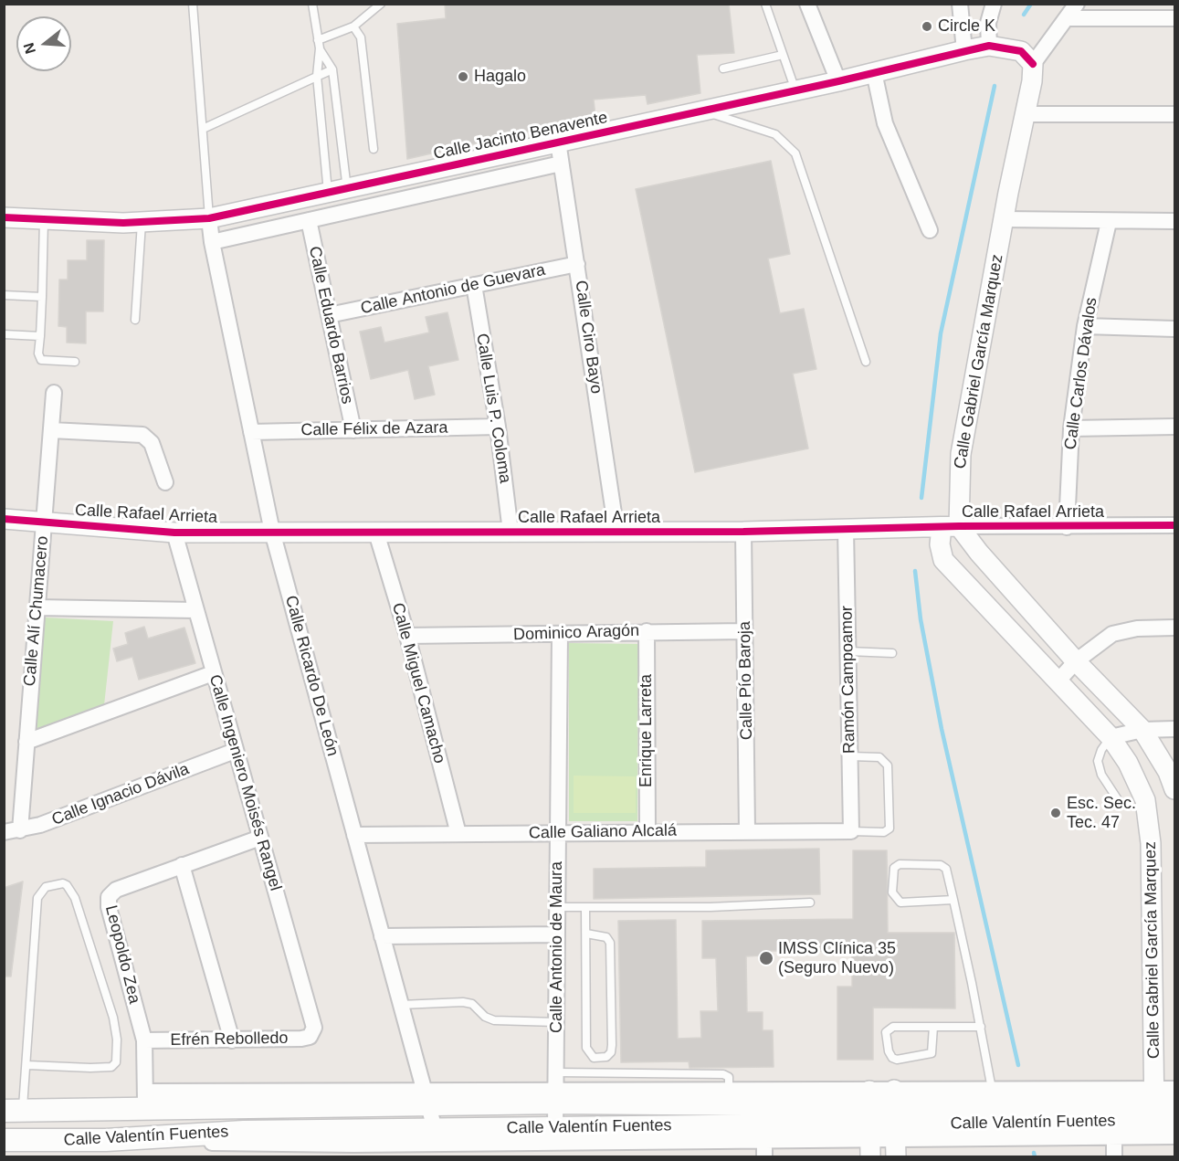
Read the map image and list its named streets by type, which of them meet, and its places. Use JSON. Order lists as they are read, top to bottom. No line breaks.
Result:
{"streets":{"main road":["Calle Valentín Fuentes"],"street":["Calle Jacinto Benavente","Calle Antonio de Guevara","Calle Eduardo Barrios","Calle Ciro Bayo","Calle Gabriel García Marquez","Calle Carlos Dávalos","Calle Luis P. Coloma","Calle Félix de Azara","Calle Rafael Arrieta","Calle Alí Chumacero","Dominico Aragón","Calle Ricardo De León","Ramón Campoamor","Calle Pío Baroja","Calle Miguel Camacho","Enrique Larreta","Calle Ingeniero Moisés Rangel","Calle Ignacio Dávila","Calle Galiano Alcalá","Calle Antonio de Maura","Leopoldo Zea","Efrén Rebolledo"]},"crossings":[["Calle Jacinto Benavente","Calle Ciro Bayo"],["Calle Jacinto Benavente","Calle Gabriel García Marquez"],["Calle Jacinto Benavente","Calle Ricardo De León"],["Calle Antonio de Guevara","Calle Eduardo Barrios"],["Calle Antonio de Guevara","Calle Ciro Bayo"],["Calle Antonio de Guevara","Calle Luis P. Coloma"],["Calle Eduardo Barrios","Calle Félix de Azara"],["Calle Ciro Bayo","Calle Rafael Arrieta"],["Calle Gabriel García Marquez","Calle Rafael Arrieta"],["Calle Gabriel García Marquez","Calle Valentín Fuentes"],["Calle Carlos Dávalos","Calle Rafael Arrieta"],["Calle Luis P. Coloma","Calle Félix de Azara"],["Calle Luis P. Coloma","Calle Rafael Arrieta"],["Calle Félix de Azara","Calle Ricardo De León"],["Calle Rafael Arrieta","Calle Alí Chumacero"],["Calle Rafael Arrieta","Calle Ricardo De León"],["Calle Rafael Arrieta","Ramón Campoamor"],["Calle Rafael Arrieta","Calle Pío Baroja"],["Calle Rafael Arrieta","Calle Miguel Camacho"],["Calle Rafael Arrieta","Calle Ingeniero Moisés Rangel"],["Calle Alí Chumacero","Calle Ignacio Dávila"],["Dominico Aragón","Calle Pío Baroja"],["Dominico Aragón","Calle Miguel Camacho"],["Dominico Aragón","Enrique Larreta"],["Dominico Aragón","Calle Antonio de Maura"],["Calle Ricardo De León","Calle Galiano Alcalá"],["Calle Ricardo De León","Calle Valentín Fuentes"],["Ramón Campoamor","Calle Galiano Alcalá"],["Calle Pío Baroja","Calle Galiano Alcalá"],["Calle Miguel Camacho","Calle Galiano Alcalá"],["Enrique Larreta","Calle Galiano Alcalá"],["Calle Ingeniero Moisés Rangel","Calle Ignacio Dávila"],["Calle Ingeniero Moisés Rangel","Leopoldo Zea"],["Calle Ingeniero Moisés Rangel","Efrén Rebolledo"],["Calle Galiano Alcalá","Calle Antonio de Maura"],["Calle Antonio de Maura","Calle Valentín Fuentes"],["Leopoldo Zea","Efrén Rebolledo"],["Leopoldo Zea","Calle Valentín Fuentes"]],"places":["Circle K","Hagalo","Esc. Sec. Tec. 47","IMSS Clínica 35 (Seguro Nuevo)"],"north":"left"}
